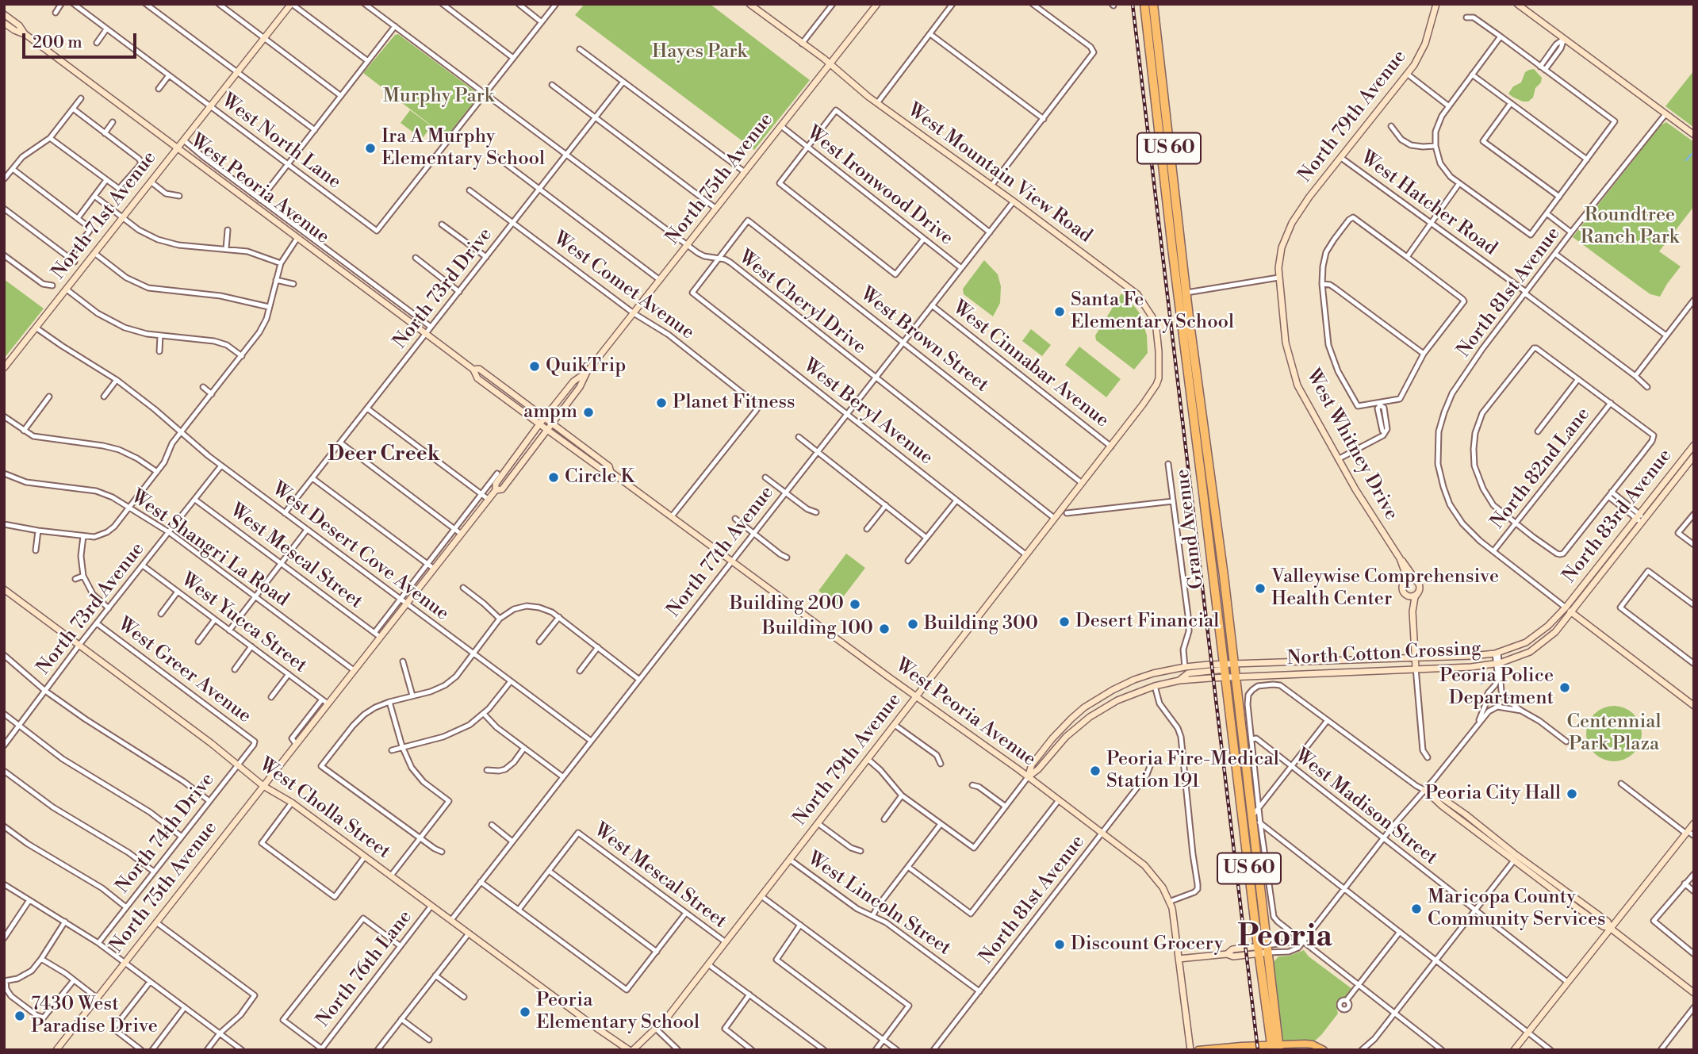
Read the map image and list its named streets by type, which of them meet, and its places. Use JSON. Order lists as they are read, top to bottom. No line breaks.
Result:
{"streets":{"highway":["US 60","Grand Avenue"],"main road":["North 79th Avenue","West Mountain View Road","North 75th Avenue","West Peoria Avenue","North 71st Avenue","West Whitney Drive","North 83rd Avenue","North Cotton Crossing","West Cholla Street"],"street":["West North Lane","West Ironwood Drive","West Hatcher Road","West Comet Avenue","North 73rd Drive","North 81st Avenue","West Cheryl Drive","West Brown Street","West Cinnabar Avenue","West Beryl Avenue","North 82nd Lane","West Shangri La Road","West Desert Cove Avenue","North 77th Avenue","West Mescal Street","North 73rd Avenue","West Yucca Street","West Greer Avenue","West Madison Street","North 74th Drive","West Lincoln Street","North 76th Lane"]},"crossings":[["North 79th Avenue","West Mountain View Road"],["North 79th Avenue","West Peoria Avenue"],["North 79th Avenue","West Hatcher Road"],["North 79th Avenue","West Cheryl Drive"],["North 79th Avenue","West Brown Street"],["North 79th Avenue","West Cinnabar Avenue"],["North 79th Avenue","West Beryl Avenue"],["North 79th Avenue","West Whitney Drive"],["North 79th Avenue","West Mescal Street"],["North 79th Avenue","West Lincoln Street"],["West North Lane","North 71st Avenue"],["West North Lane","West Cheryl Drive"],["West Mountain View Road","North 75th Avenue"],["West Mountain View Road","North 77th Avenue"],["North 75th Avenue","West Ironwood Drive"],["North 75th Avenue","West Peoria Avenue"],["North 75th Avenue","West Comet Avenue"],["North 75th Avenue","West Cheryl Drive"],["North 75th Avenue","West Shangri La Road"],["North 75th Avenue","West Desert Cove Avenue"],["North 75th Avenue","West Mescal Street"],["North 75th Avenue","West Yucca Street"],["North 75th Avenue","West Cholla Street"],["West Ironwood Drive","North 77th Avenue"],["West Peoria Avenue","North 71st Avenue"],["West Peoria Avenue","West Comet Avenue"],["West Peoria Avenue","North 73rd Drive"],["West Peoria Avenue","North 81st Avenue"],["West Peoria Avenue","North 77th Avenue"],["West Peoria Avenue","North Cotton Crossing"],["West Hatcher Road","North 81st Avenue"],["North 71st Avenue","West Desert Cove Avenue"],["West Comet Avenue","North 73rd Drive"],["North 73rd Drive","West Cheryl Drive"],["North 73rd Drive","West Desert Cove Avenue"],["North 81st Avenue","North 82nd Lane"],["North 81st Avenue","West Lincoln Street"],["West Cheryl Drive","West Brown Street"],["West Cheryl Drive","West Beryl Avenue"],["West Cheryl Drive","North 77th Avenue"],["West Brown Street","West Beryl Avenue"],["West Brown Street","North 77th Avenue"],["West Cinnabar Avenue","North 77th Avenue"],["West Beryl Avenue","North 77th Avenue"],["West Whitney Drive","North Cotton Crossing"],["North 83rd Avenue","North Cotton Crossing"],["Grand Avenue","North Cotton Crossing"],["West Shangri La Road","North 73rd Avenue"],["West Desert Cove Avenue","North 77th Avenue"],["West Desert Cove Avenue","North 73rd Avenue"],["North 77th Avenue","West Cholla Street"],["West Mescal Street","North 73rd Avenue"],["North 73rd Avenue","West Yucca Street"],["North 73rd Avenue","West Greer Avenue"],["North 73rd Avenue","West Cholla Street"],["West Greer Avenue","North 74th Drive"],["West Cholla Street","North 74th Drive"],["West Cholla Street","North 76th Lane"]],"districts":["Deer Creek","Peoria"],"parks":["Hayes Park","Murphy Park","Roundtree Ranch Park","Centennial Park Plaza"],"places":["Ira A Murphy Elementary School","Santa Fe Elementary School","QuikTrip","Planet Fitness","ampm","Circle K","Valleywise Comprehensive Health Center","Building 200","Desert Financial","Building 300","Building 100","Peoria Police Department","Peoria Fire-Medical Station 191","Peoria City Hall","Maricopa County Community Services","Discount Grocery","Peoria Elementary School","7430 West Paradise Drive"],"scale_bar":"200 m"}
